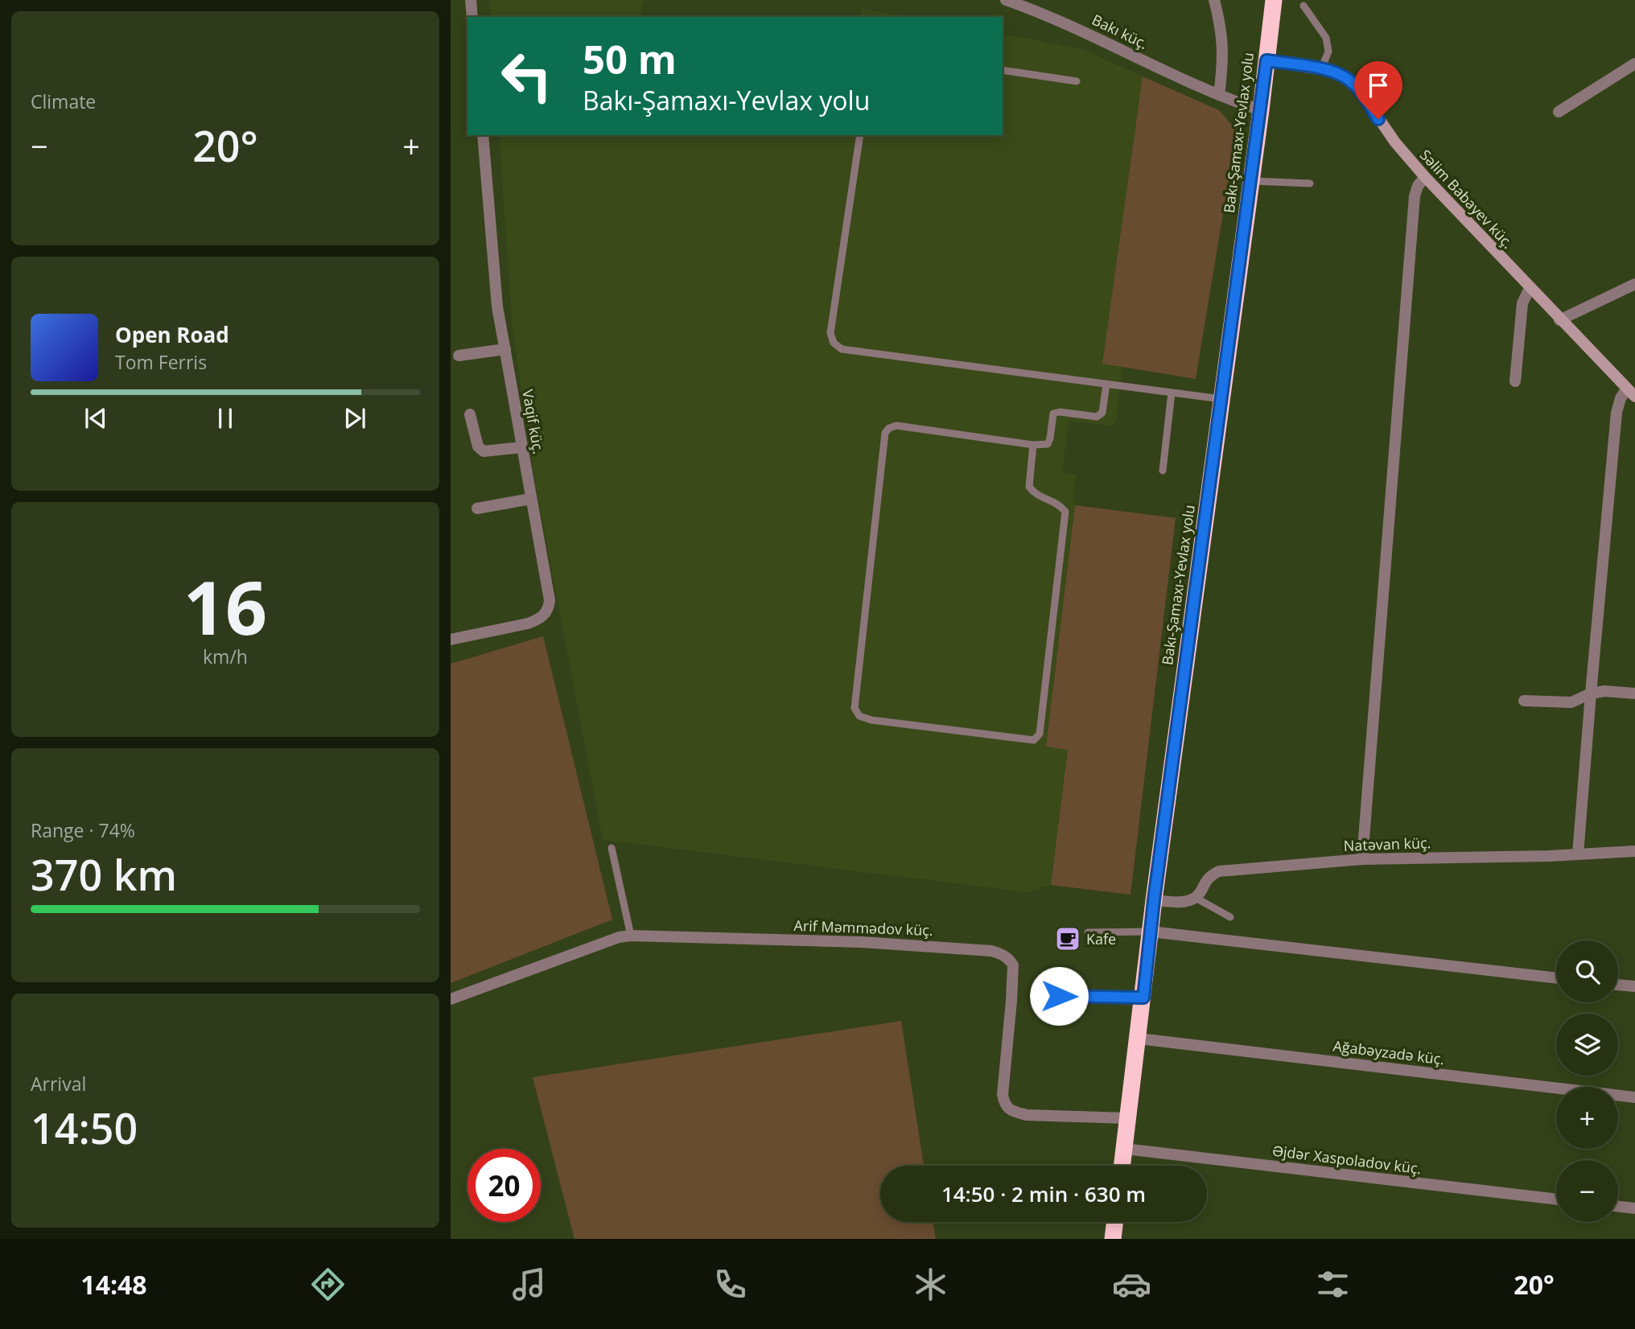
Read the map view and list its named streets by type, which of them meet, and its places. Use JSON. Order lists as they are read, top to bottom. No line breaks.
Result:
{"streets":{"highway":["Bakı-Şamaxı-Yevlax yolu"],"street":["Bakı küç.","Səlim Babayev küç.","Vaqif küç.","Natəvan küç.","Arif Məmmədov küç.","Ağabəyzadə küç.","Əjdər Xaspoladov küç."]},"crossings":[["Bakı küç.","Bakı-Şamaxı-Yevlax yolu"],["Bakı-Şamaxı-Yevlax yolu","Səlim Babayev küç."],["Bakı-Şamaxı-Yevlax yolu","Arif Məmmədov küç."],["Bakı-Şamaxı-Yevlax yolu","Ağabəyzadə küç."],["Bakı-Şamaxı-Yevlax yolu","Əjdər Xaspoladov küç."]],"places":{"cafe":["Kafe"]},"page":{"tile":["Climate",["16","km/h"],["Range · 74%","370 km"],["Arrival","14:50"]],"turn":["50 m","Bakı-Şamaxı-Yevlax yolu"],"heat":["−","20°","+"],"song":["Open Road","Tom Ferris"],"map_buttons":["+","−"],"limit":"20","trip":"14:50 · 2 min · 630 m","tabs":["14:48","20°"]}}
